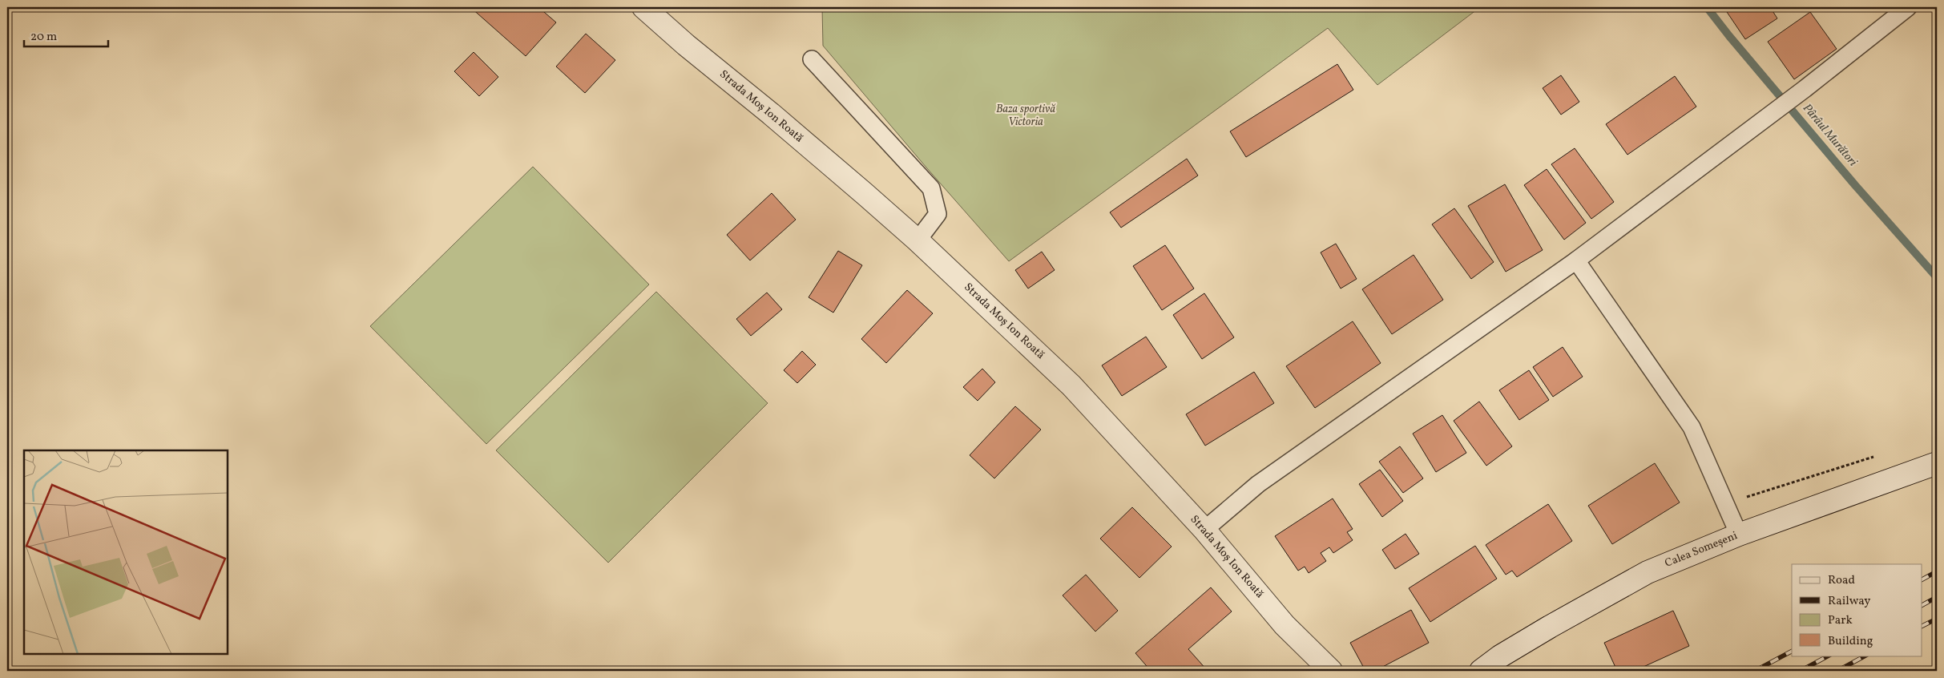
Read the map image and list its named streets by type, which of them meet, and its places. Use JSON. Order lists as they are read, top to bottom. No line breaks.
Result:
{"streets":{"street":["Strada Moș Ion Roată","Calea Someșeni"]},"water":["Pârâul Murători"],"parks":["Baza sportivă Victoria"],"legend":["Road","Railway","Park","Building"],"scale_bar":"20 m"}
